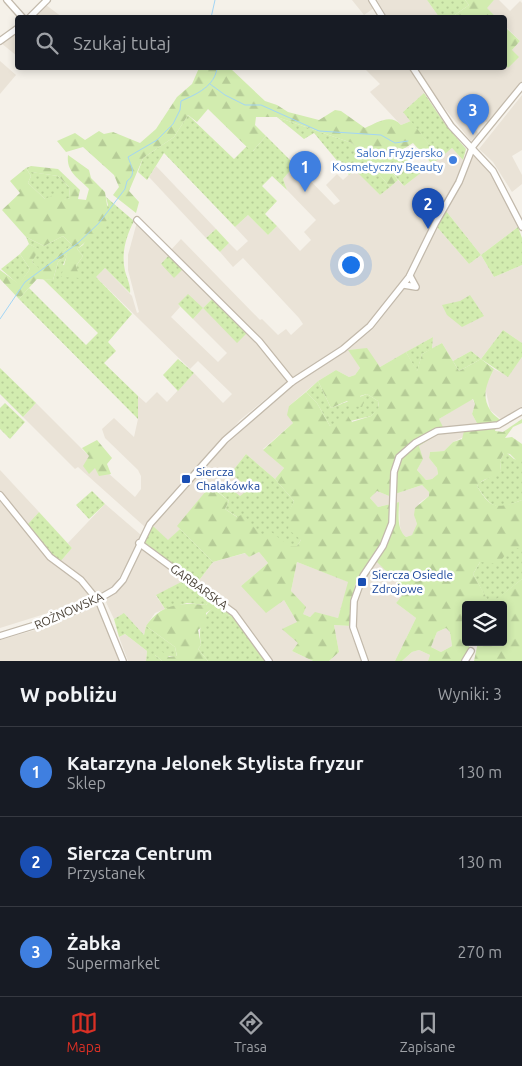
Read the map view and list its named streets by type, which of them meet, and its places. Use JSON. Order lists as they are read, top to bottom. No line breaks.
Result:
{"streets":{"street":["GARBARSKA","ROŻNOWSKA"]},"crossings":[["GARBARSKA","ROŻNOWSKA"]],"places":{"other":["Salon Fryzjersko Kosmetyczny Beauty"],"transit":["Siercza Chalakówka","Siercza Osiedle Zdrojowe"]},"page":{"search":"Szukaj tutaj","pins":["3","1","2"],"heading":["W pobliżu","Wyniki: 3"],"list":[{"mark":"1","name":"Katarzyna Jelonek Stylista fryzur","note":"Sklep","value":"130 m"},{"mark":"2","name":"Siercza Centrum","note":"Przystanek","value":"130 m"},{"mark":"3","name":"Żabka","note":"Supermarket","value":"270 m"}],"nav":["Mapa","Trasa","Zapisane"]}}
